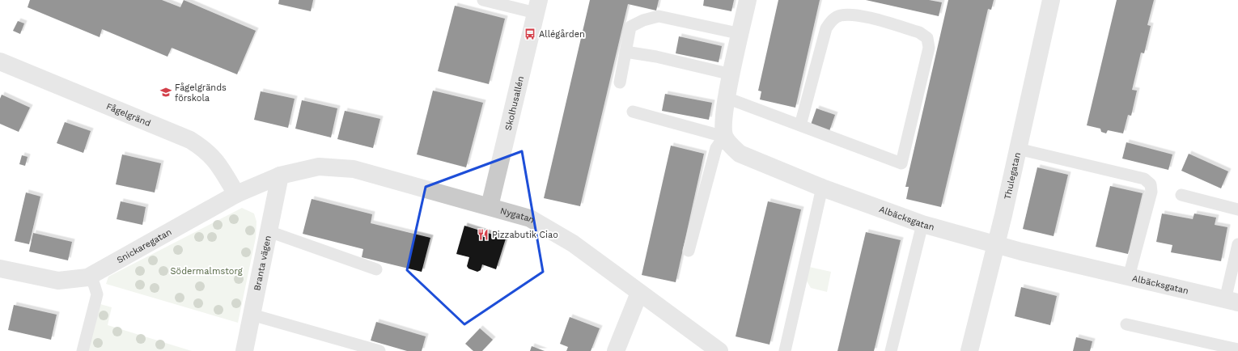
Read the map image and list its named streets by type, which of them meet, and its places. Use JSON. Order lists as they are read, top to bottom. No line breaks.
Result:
{"streets":{"street":["Skolhusallén","Fågelgränd","Thulegatan","Nygatan","Albäcksgatan","Snickaregatan","Branta vägen"]},"crossings":[["Skolhusallén","Nygatan"],["Fågelgränd","Snickaregatan"],["Thulegatan","Albäcksgatan"],["Nygatan","Snickaregatan"],["Nygatan","Branta vägen"],["Snickaregatan","Branta vägen"]],"parks":["Södermalmstorg"],"places":{"bus stop":["Allégården"],"school or university":["Fågelgränds förskola"],"restaurant":["Pizzabutik Ciao"]}}
